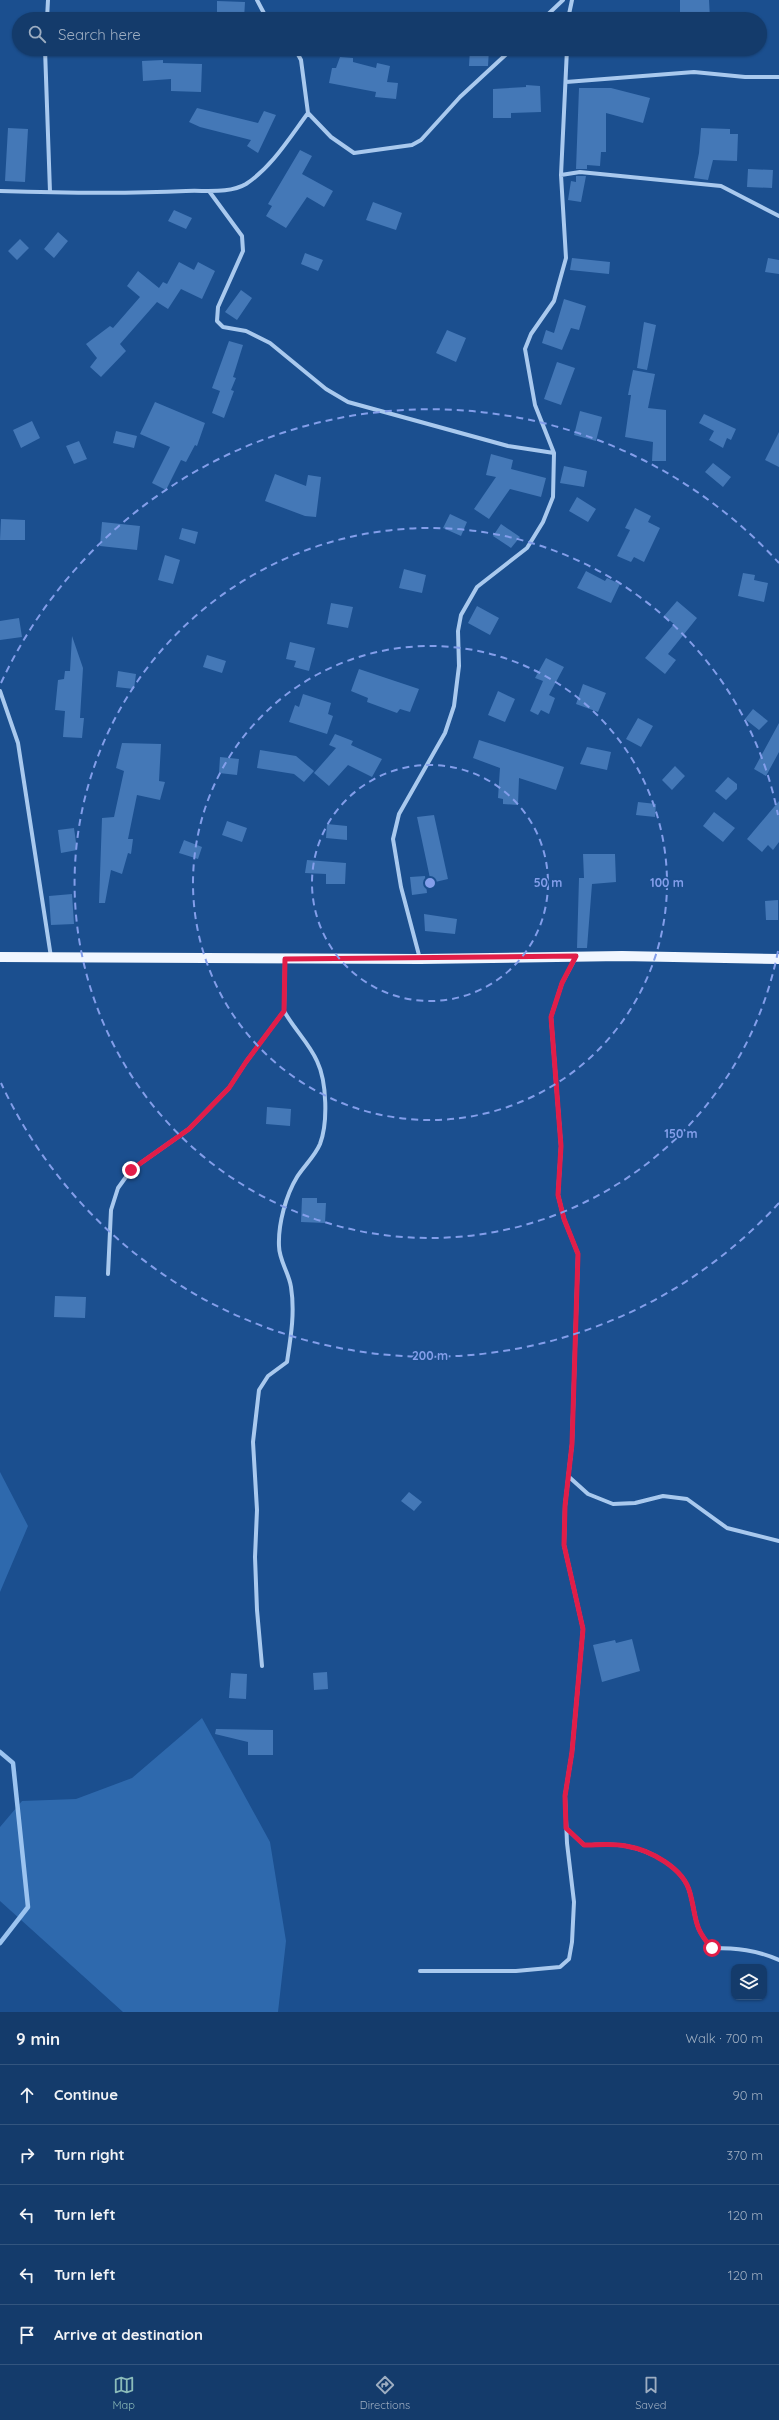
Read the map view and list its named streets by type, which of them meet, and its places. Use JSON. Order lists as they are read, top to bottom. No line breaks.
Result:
{"page":{"search":"Search here","heading":["9 min","Walk · 700 m"],"list":[["Continue","90 m"],["Turn right","370 m"],["Turn left","120 m"],["Turn left","120 m"],"Arrive at destination"],"nav":["Map","Directions","Saved"]},"rings":["50 m","100 m","150 m","200 m"]}
